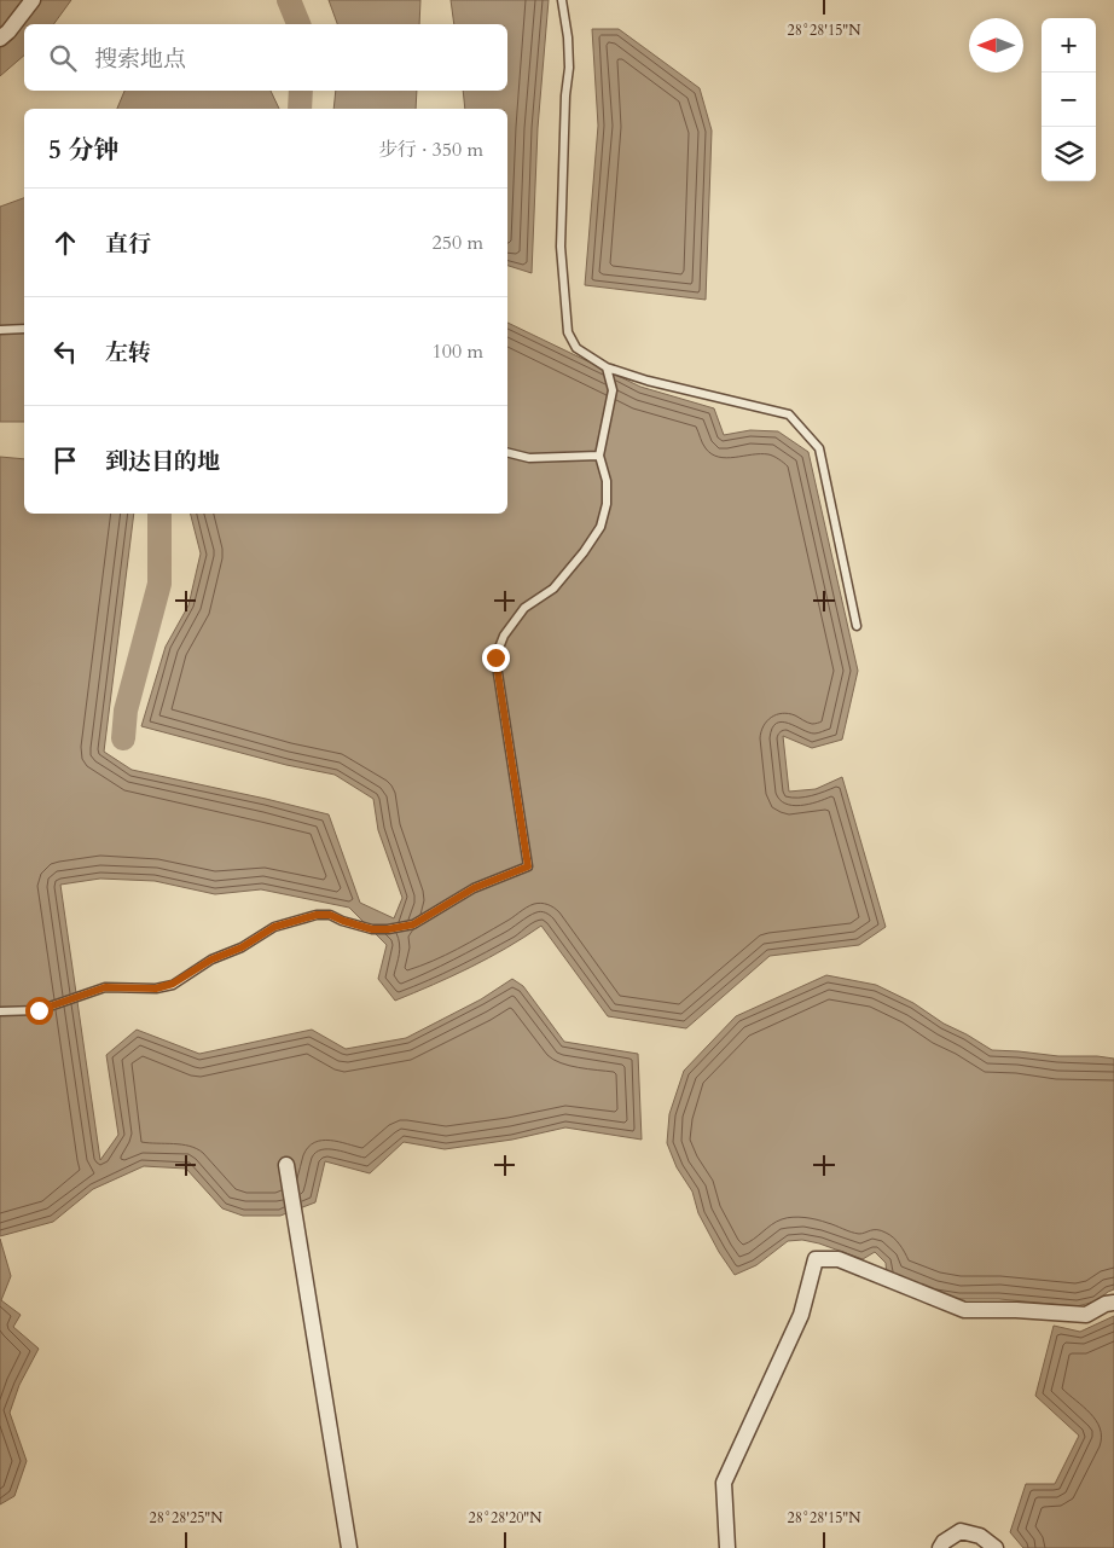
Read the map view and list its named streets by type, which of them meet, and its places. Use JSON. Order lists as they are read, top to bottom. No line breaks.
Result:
{"north":"left","page":{"map_buttons":["+","−"],"search":"搜索地点","heading":["5 分钟","步行 · 350 m"],"list":[["直行","250 m"],["左转","100 m"],"到达目的地"]},"coordinates":["28°28'15\"N","28°28'25\"N","28°28'20\"N"]}
